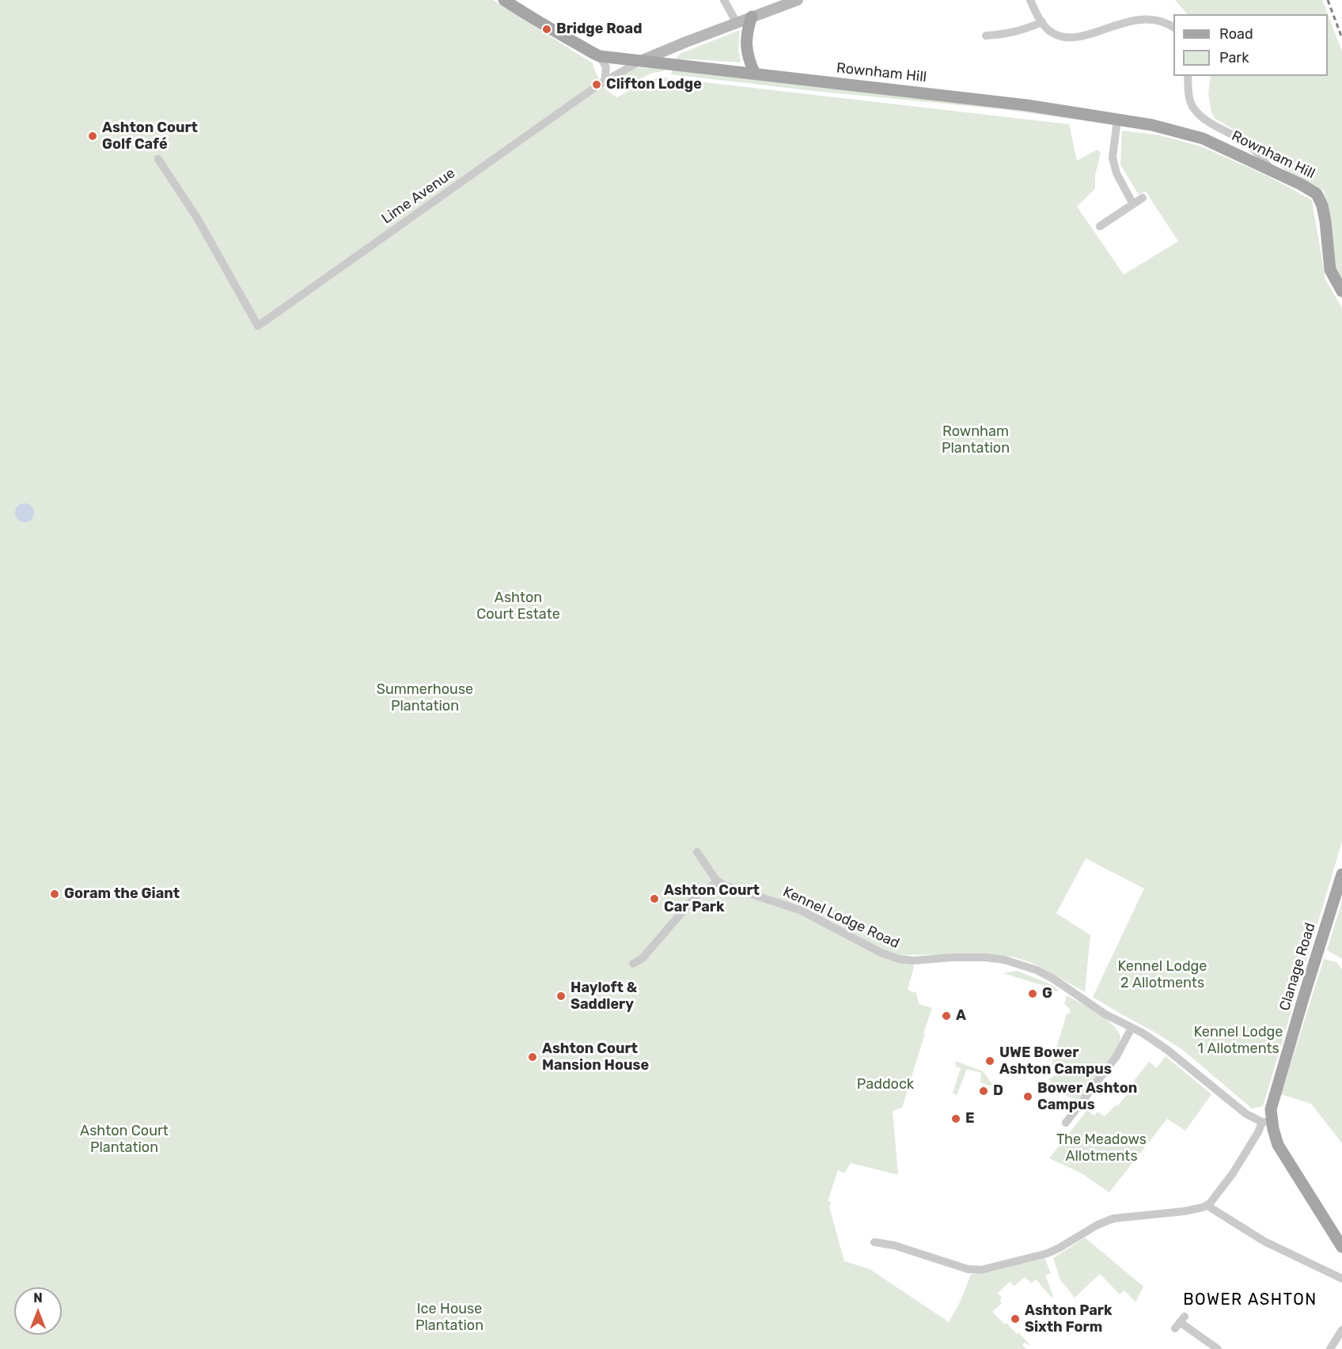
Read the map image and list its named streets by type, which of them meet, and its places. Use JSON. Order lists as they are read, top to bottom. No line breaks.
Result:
{"streets":{"main road":["Rownham Hill","Clanage Road"],"street":["Lime Avenue","Kennel Lodge Road"]},"crossings":[["Rownham Hill","Lime Avenue"],["Kennel Lodge Road","Clanage Road"]],"districts":["BOWER ASHTON"],"parks":["Rownham Plantation","Ashton Court Estate","Summerhouse Plantation","Kennel Lodge 2 Allotments","Kennel Lodge 1 Allotments","Paddock","Ashton Court Plantation","The Meadows Allotments","Ice House Plantation"],"places":["Bridge Road","Clifton Lodge","Ashton Court Golf Café","Goram the Giant","Ashton Court Car Park","G","Hayloft & Saddlery","A","Ashton Court Mansion House","UWE Bower Ashton Campus","D","Bower Ashton Campus","E","Ashton Park Sixth Form"],"legend":["Road","Park"],"north":"top"}
